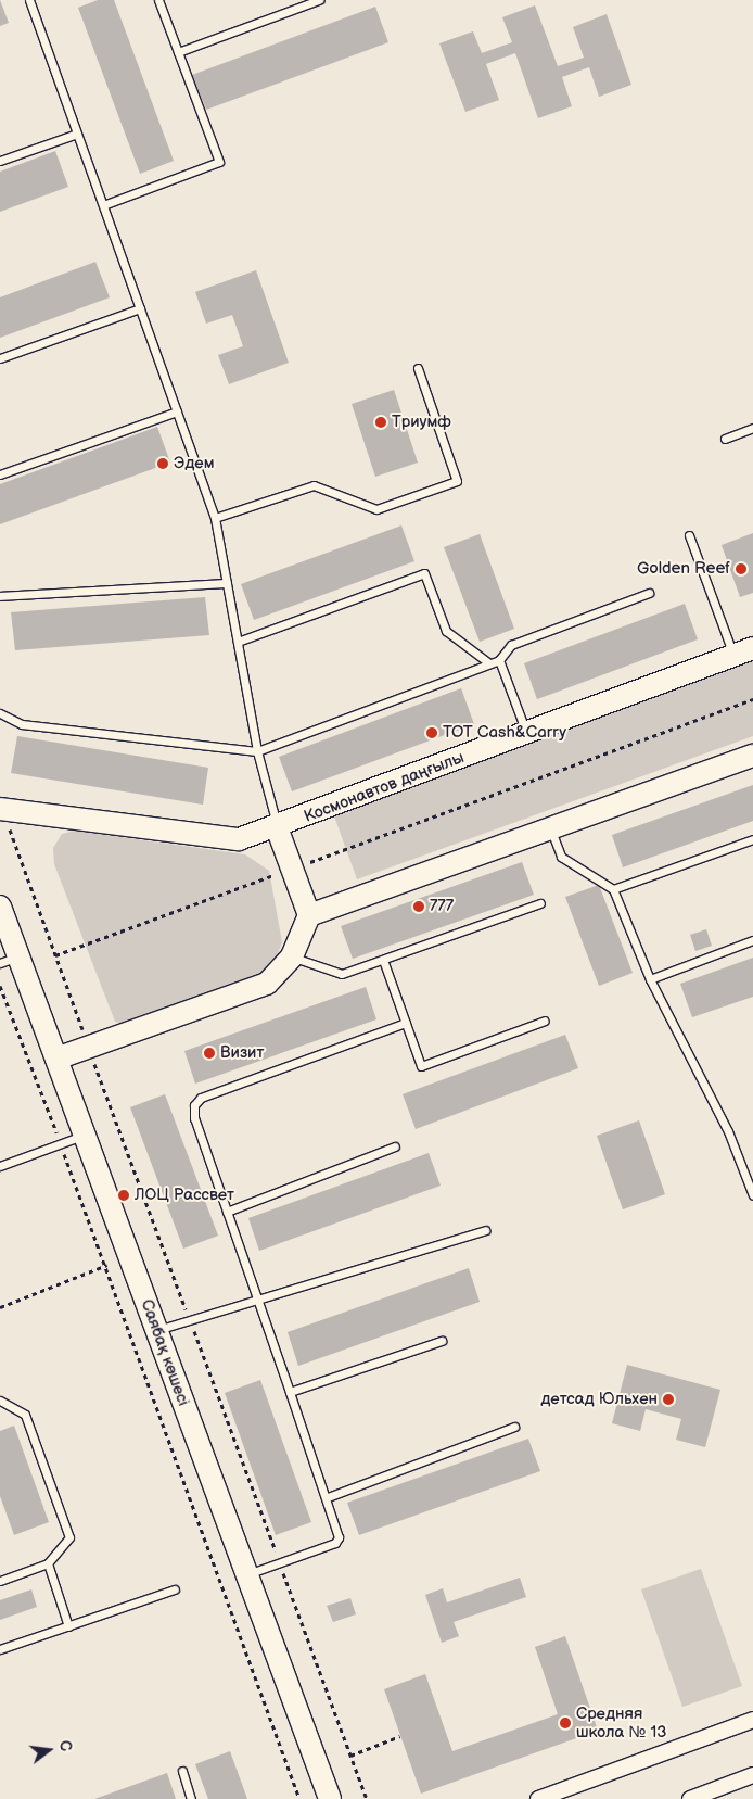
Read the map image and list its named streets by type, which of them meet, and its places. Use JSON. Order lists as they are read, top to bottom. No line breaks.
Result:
{"streets":{"street":["Космонавтов даңғылы","Саябақ көшесі"]},"places":["Триумф","Эдем","Golden Reef","TOT Cash&Carry","777","Визит","ЛОЦ Рассвет","детсад Юльхен","Средняя школа № 13"],"north":"right"}
